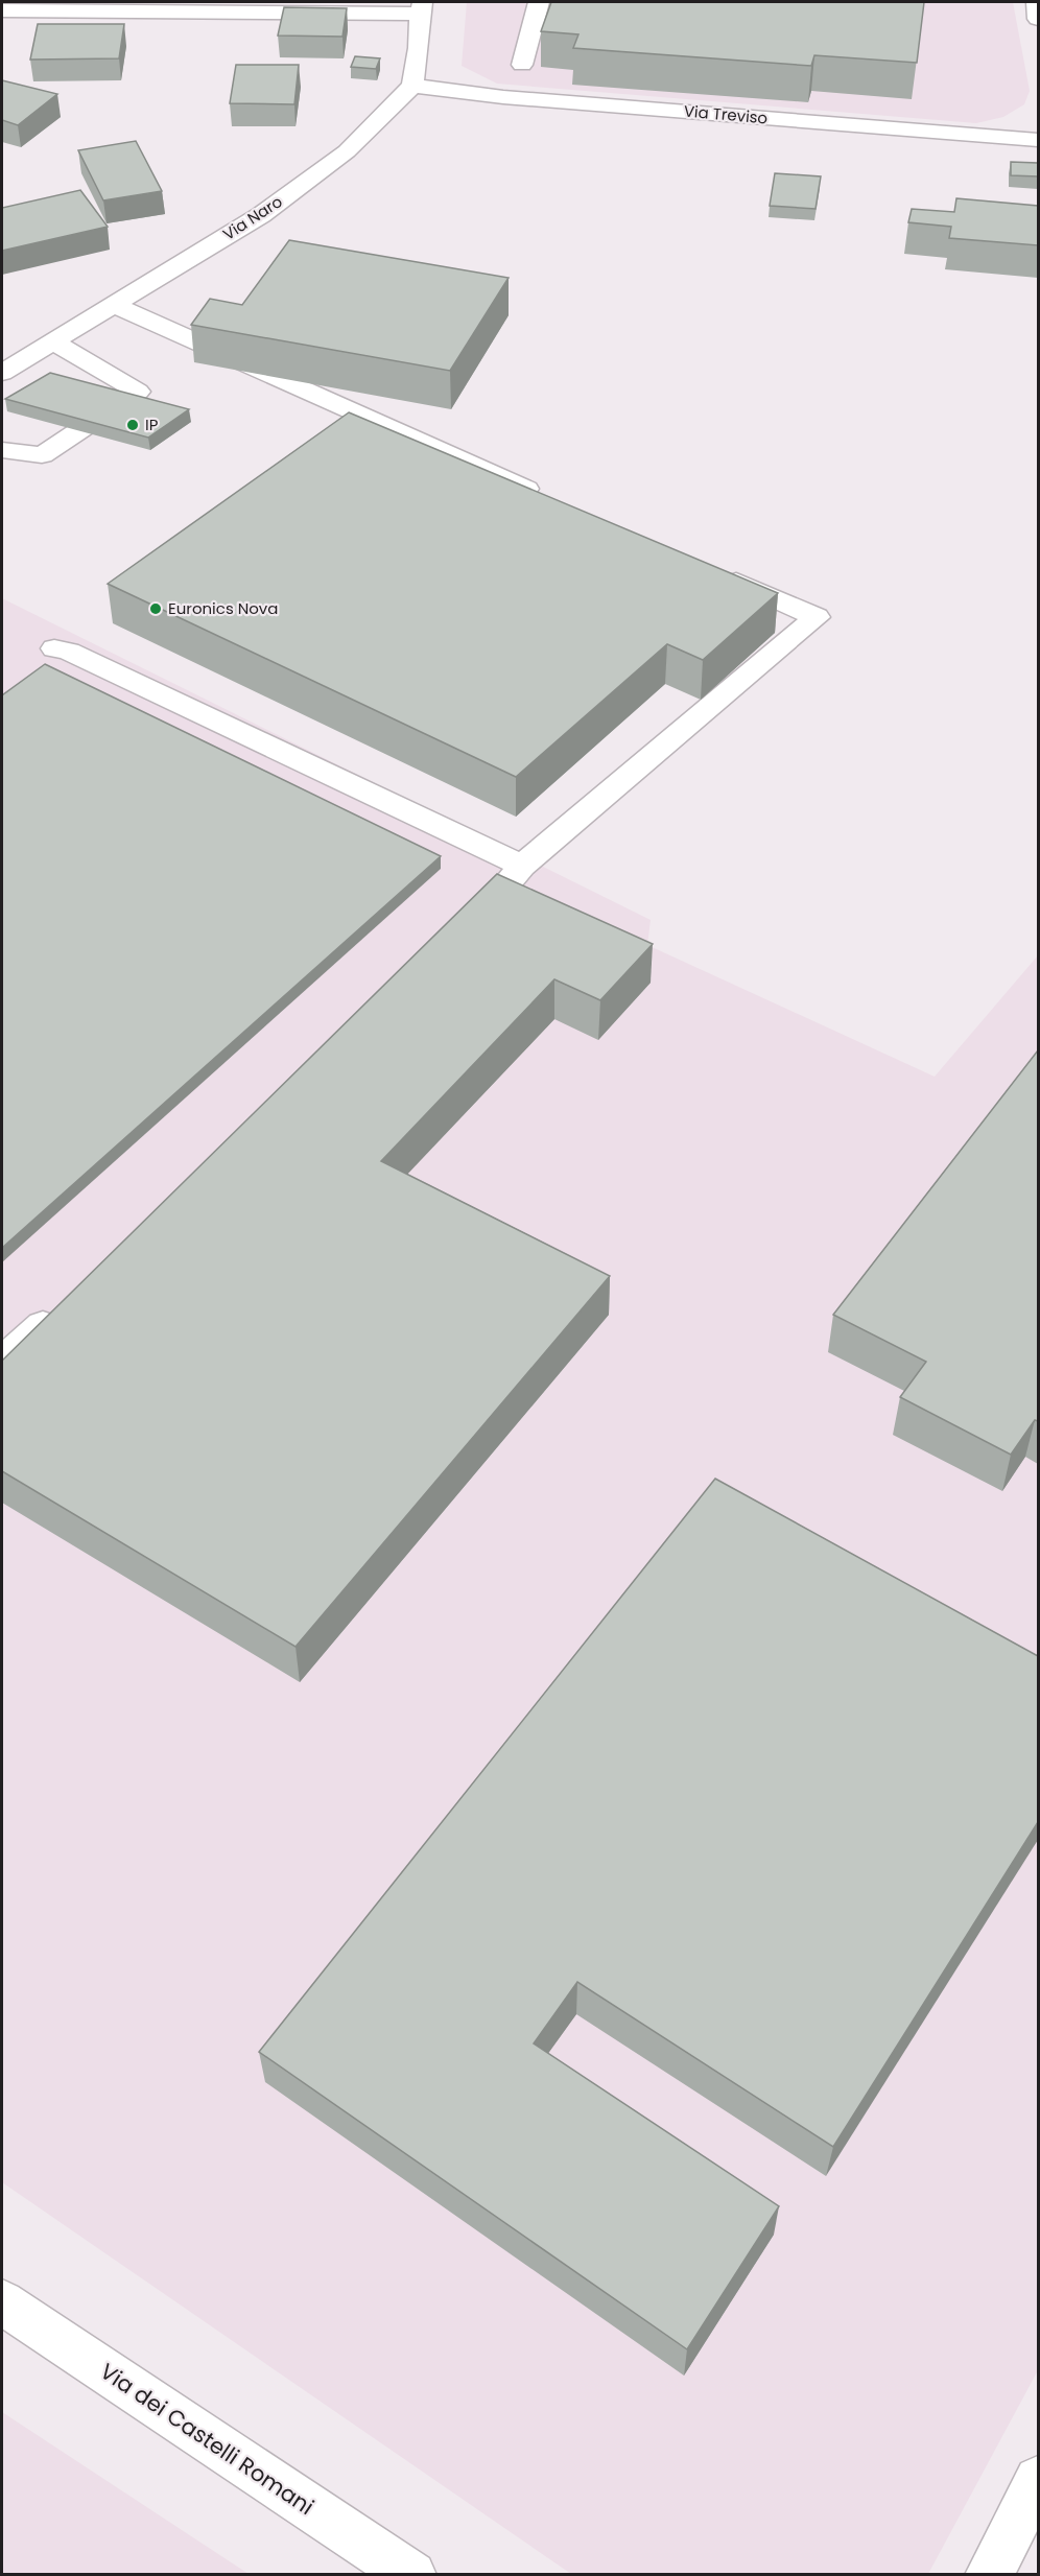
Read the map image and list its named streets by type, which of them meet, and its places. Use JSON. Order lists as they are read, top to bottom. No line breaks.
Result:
{"streets":{"street":["Via Treviso","Via Naro","Via dei Castelli Romani"]},"crossings":[["Via Treviso","Via Naro"]],"places":["IP","Euronics Nova"]}
